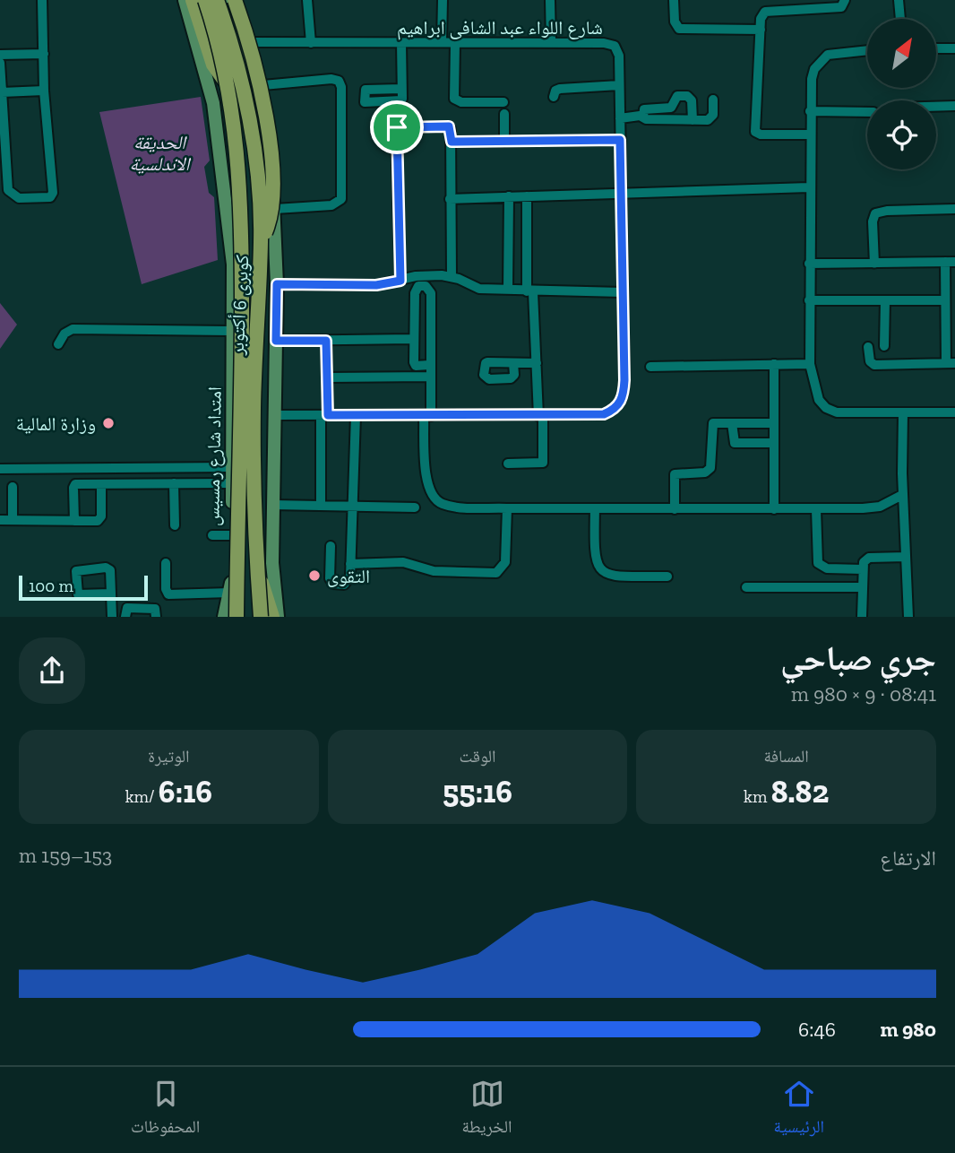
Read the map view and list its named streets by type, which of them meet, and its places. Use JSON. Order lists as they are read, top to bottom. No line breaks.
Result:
{"streets":{"highway":["كوبرى 6 أكتوبر"],"main road":["امتداد شارع رمسيس"],"street":["شارع اللواء عبد الشافى ابراهيم"]},"crossings":[["كوبرى 6 أكتوبر","امتداد شارع رمسيس"]],"parks":["الحديقة الاندلسية"],"places":["وزارة المالية","التقوى"],"scale_bar":"100 m","north":"top right","page":{"scale":"100 m","heading":["جري صباحي","08:41 · 9 × 980 m"],"stats":[["المسافة","8.82 km"],["الوقت","55:16"],["الوتيرة","6:16 /km"]],"chart":["الارتفاع","153–159 m"],"list":[{"name":"980 m","note":"6:46"}],"tabs":["الرئيسية","الخريطة","المحفوظات"]}}
